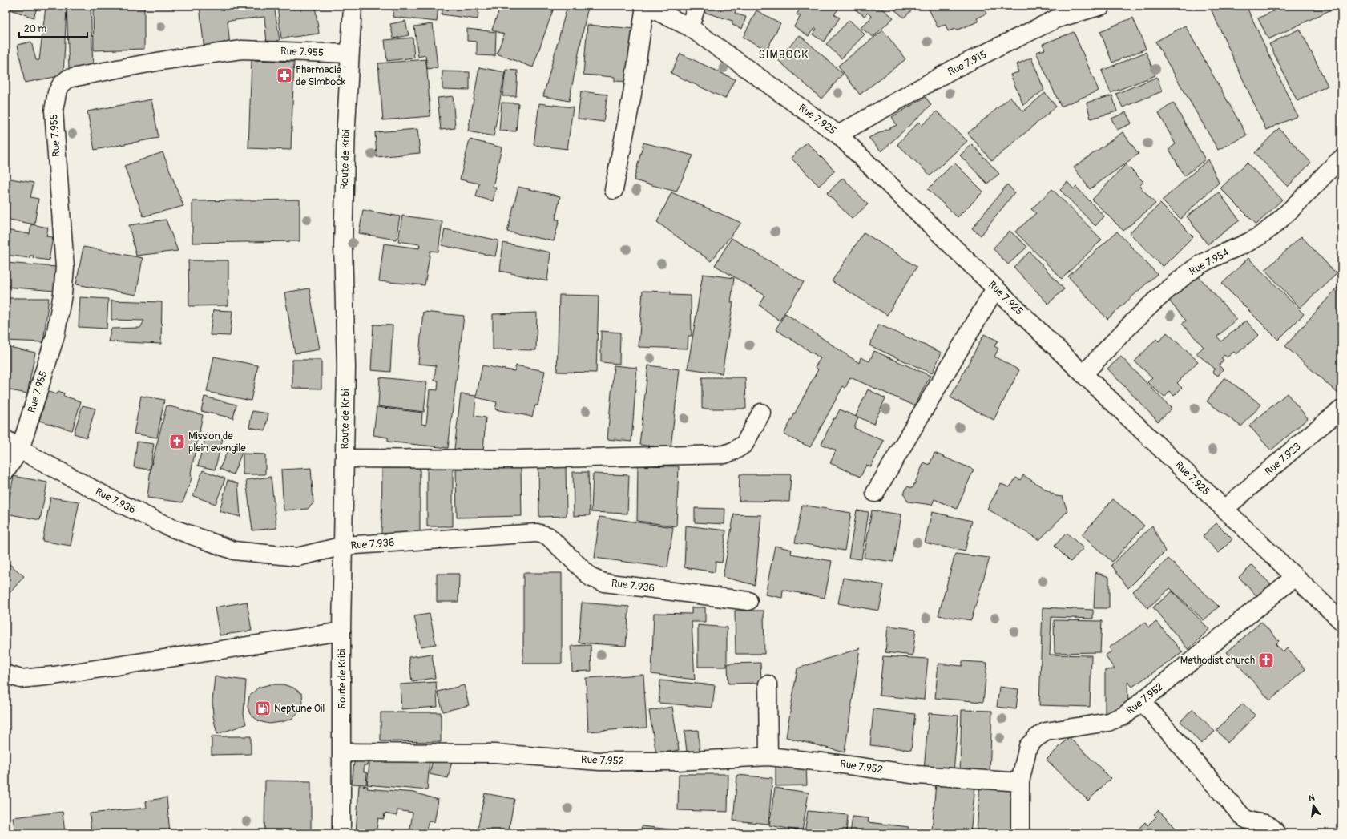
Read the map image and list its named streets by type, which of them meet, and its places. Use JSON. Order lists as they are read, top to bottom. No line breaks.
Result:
{"streets":{"street":["Rue 7.955","Rue 7.915","Rue 7.925","Route de Kribi","Rue 7.954","Rue 7.923","Rue 7.936","Rue 7.952"]},"crossings":[["Rue 7.955","Route de Kribi"],["Rue 7.955","Rue 7.936"],["Rue 7.915","Rue 7.925"],["Rue 7.925","Rue 7.954"],["Rue 7.925","Rue 7.923"],["Rue 7.925","Rue 7.952"],["Route de Kribi","Rue 7.936"],["Route de Kribi","Rue 7.952"]],"districts":["SIMBOCK"],"places":{"pharmacy":["Pharmacie de Simbock"],"church":["Mission de plein evangile","Methodist church"],"fuel station":["Neptune Oil"]},"scale_bar":"20 m","north":"top"}
